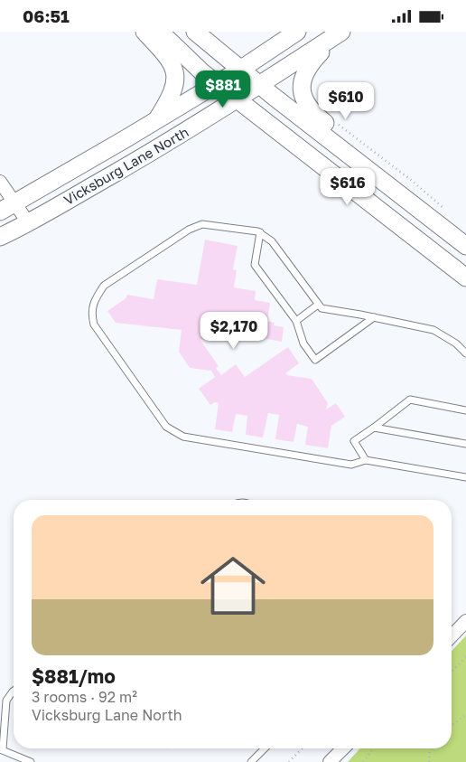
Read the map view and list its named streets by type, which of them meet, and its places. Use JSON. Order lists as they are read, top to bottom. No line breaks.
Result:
{"streets":{"main road":["Vicksburg Lane North"]},"page":{"status":"06:51","price":["$881","$610","$616","$2,170"],"list":[{"name":"$881/mo","note":"3 rooms · 92 m² · Vicksburg Lane North"}]}}
